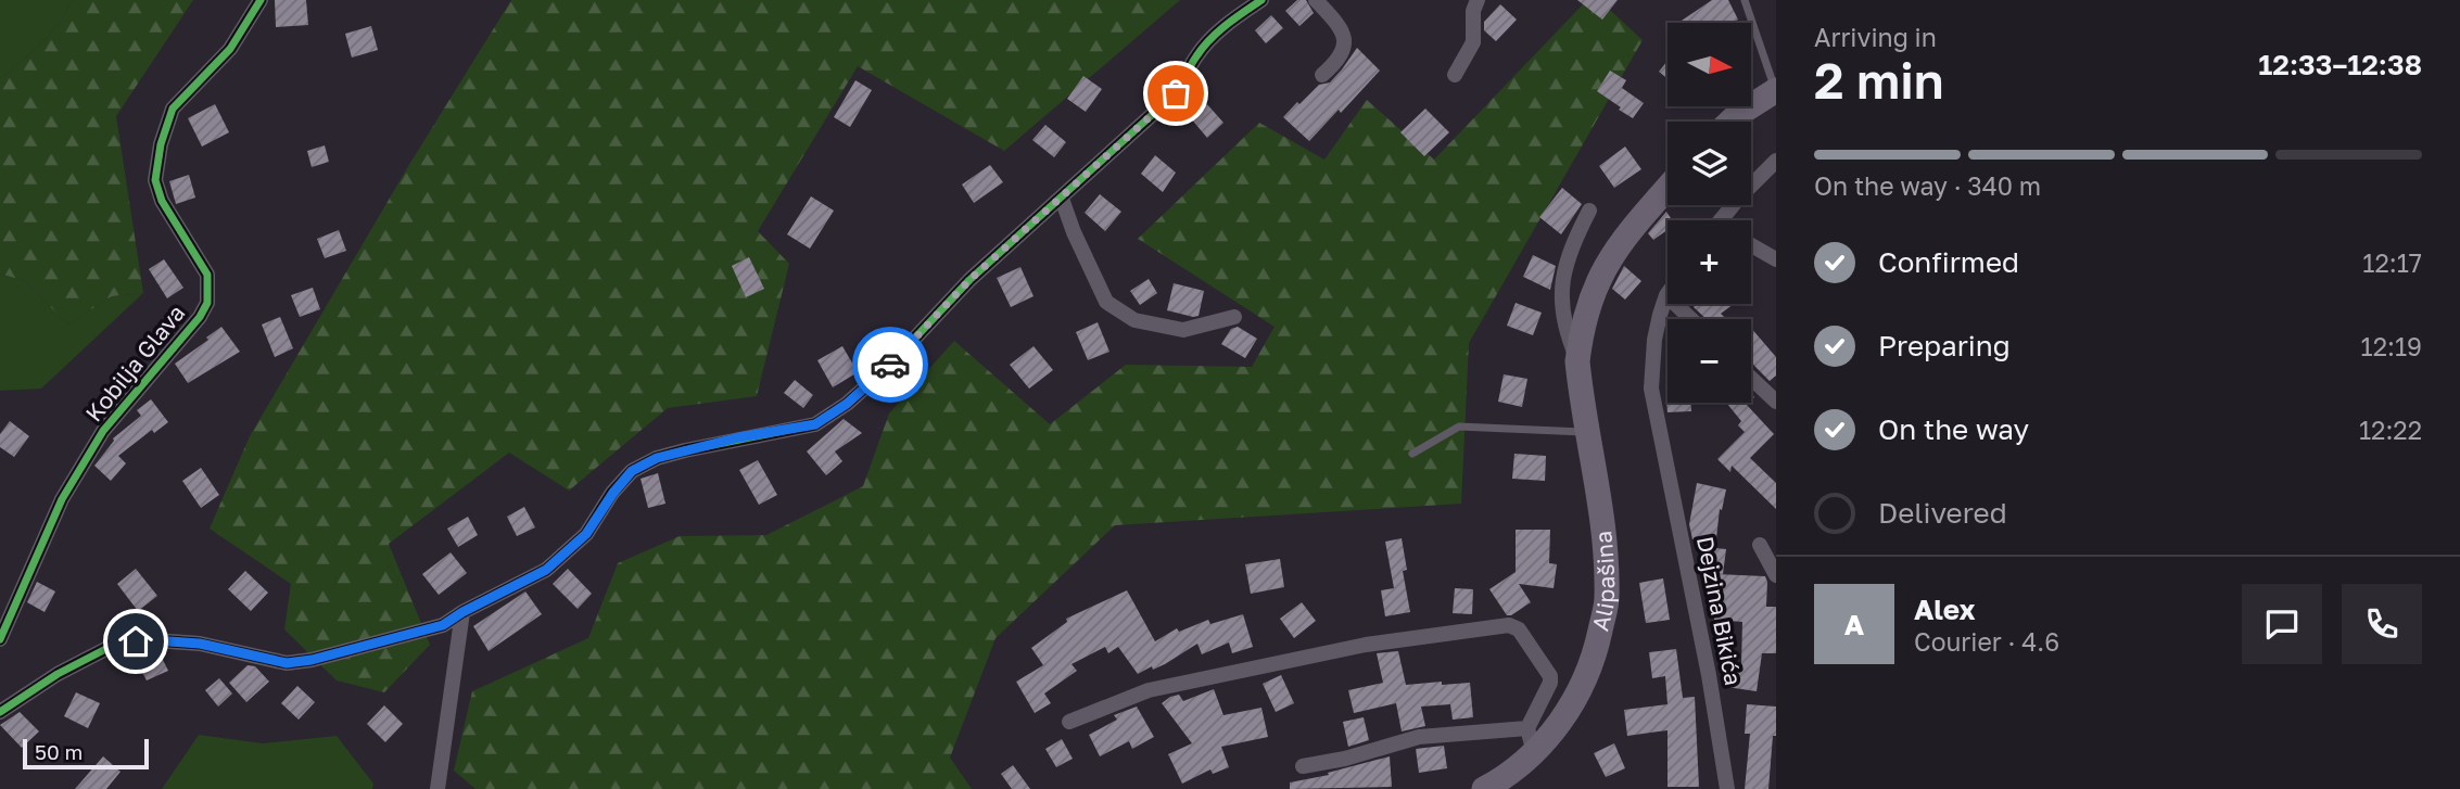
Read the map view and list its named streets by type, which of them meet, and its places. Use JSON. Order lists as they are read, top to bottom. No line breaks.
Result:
{"streets":{"main road":["Alipašina"],"street":["Kobilja Glava","Dejzina Bikića"]},"scale_bar":"50 m","north":"right","page":{"heading":["2 min","Arriving in","12:33–12:38"],"panel":["Alex","Courier · 4.6"],"map_buttons":["+","−"],"bar":"On the way · 340 m","list":[["Confirmed","12:17"],["Preparing","12:19"],["On the way","12:22"],"Delivered"],"round":"A","scale":"50 m"}}
